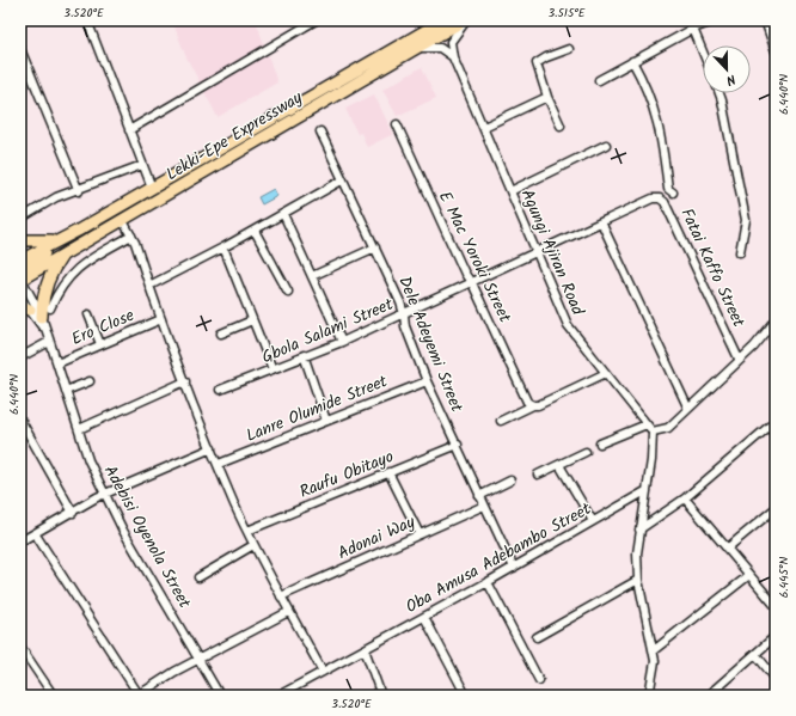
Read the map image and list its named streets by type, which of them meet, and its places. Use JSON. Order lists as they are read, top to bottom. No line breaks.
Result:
{"streets":{"highway":["Lekki-Epe Expressway"],"street":["Agungi Ajiran Road","E Mac Yoroki Street","Fatai Kaffo Street","Ero Close","Gbola Salami Street","Dele Adeyemi Street","Lanre Olumide Street","Raufu Obitayo","Adebisi Oyenola Street","Adonai Way","Oba Amusa Adebambo Street"]},"crossings":[["Agungi Ajiran Road","Gbola Salami Street"],["E Mac Yoroki Street","Gbola Salami Street"],["Fatai Kaffo Street","Gbola Salami Street"],["Ero Close","Adebisi Oyenola Street"],["Gbola Salami Street","Dele Adeyemi Street"],["Dele Adeyemi Street","Lanre Olumide Street"],["Dele Adeyemi Street","Raufu Obitayo"],["Dele Adeyemi Street","Adonai Way"],["Dele Adeyemi Street","Oba Amusa Adebambo Street"]],"north":"bottom","coordinates":["3.520°E","3.515°E","6.440°N","6.445°N"]}
